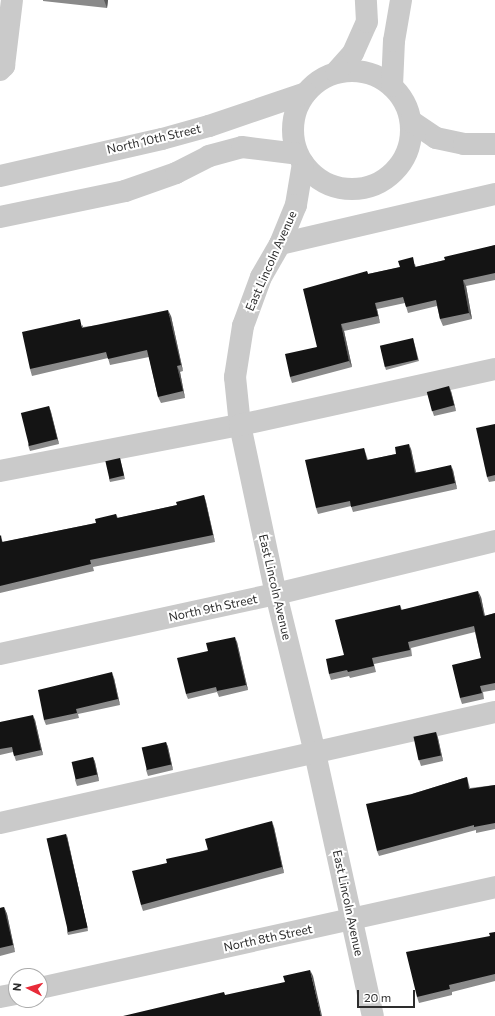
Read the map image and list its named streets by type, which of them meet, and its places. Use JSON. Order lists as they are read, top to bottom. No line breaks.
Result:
{"streets":{"street":["North 10th Street","East Lincoln Avenue","North 9th Street","North 8th Street"]},"crossings":[["North 10th Street","East Lincoln Avenue"],["East Lincoln Avenue","North 9th Street"],["East Lincoln Avenue","North 8th Street"]],"scale_bar":"20 m","north":"left"}
